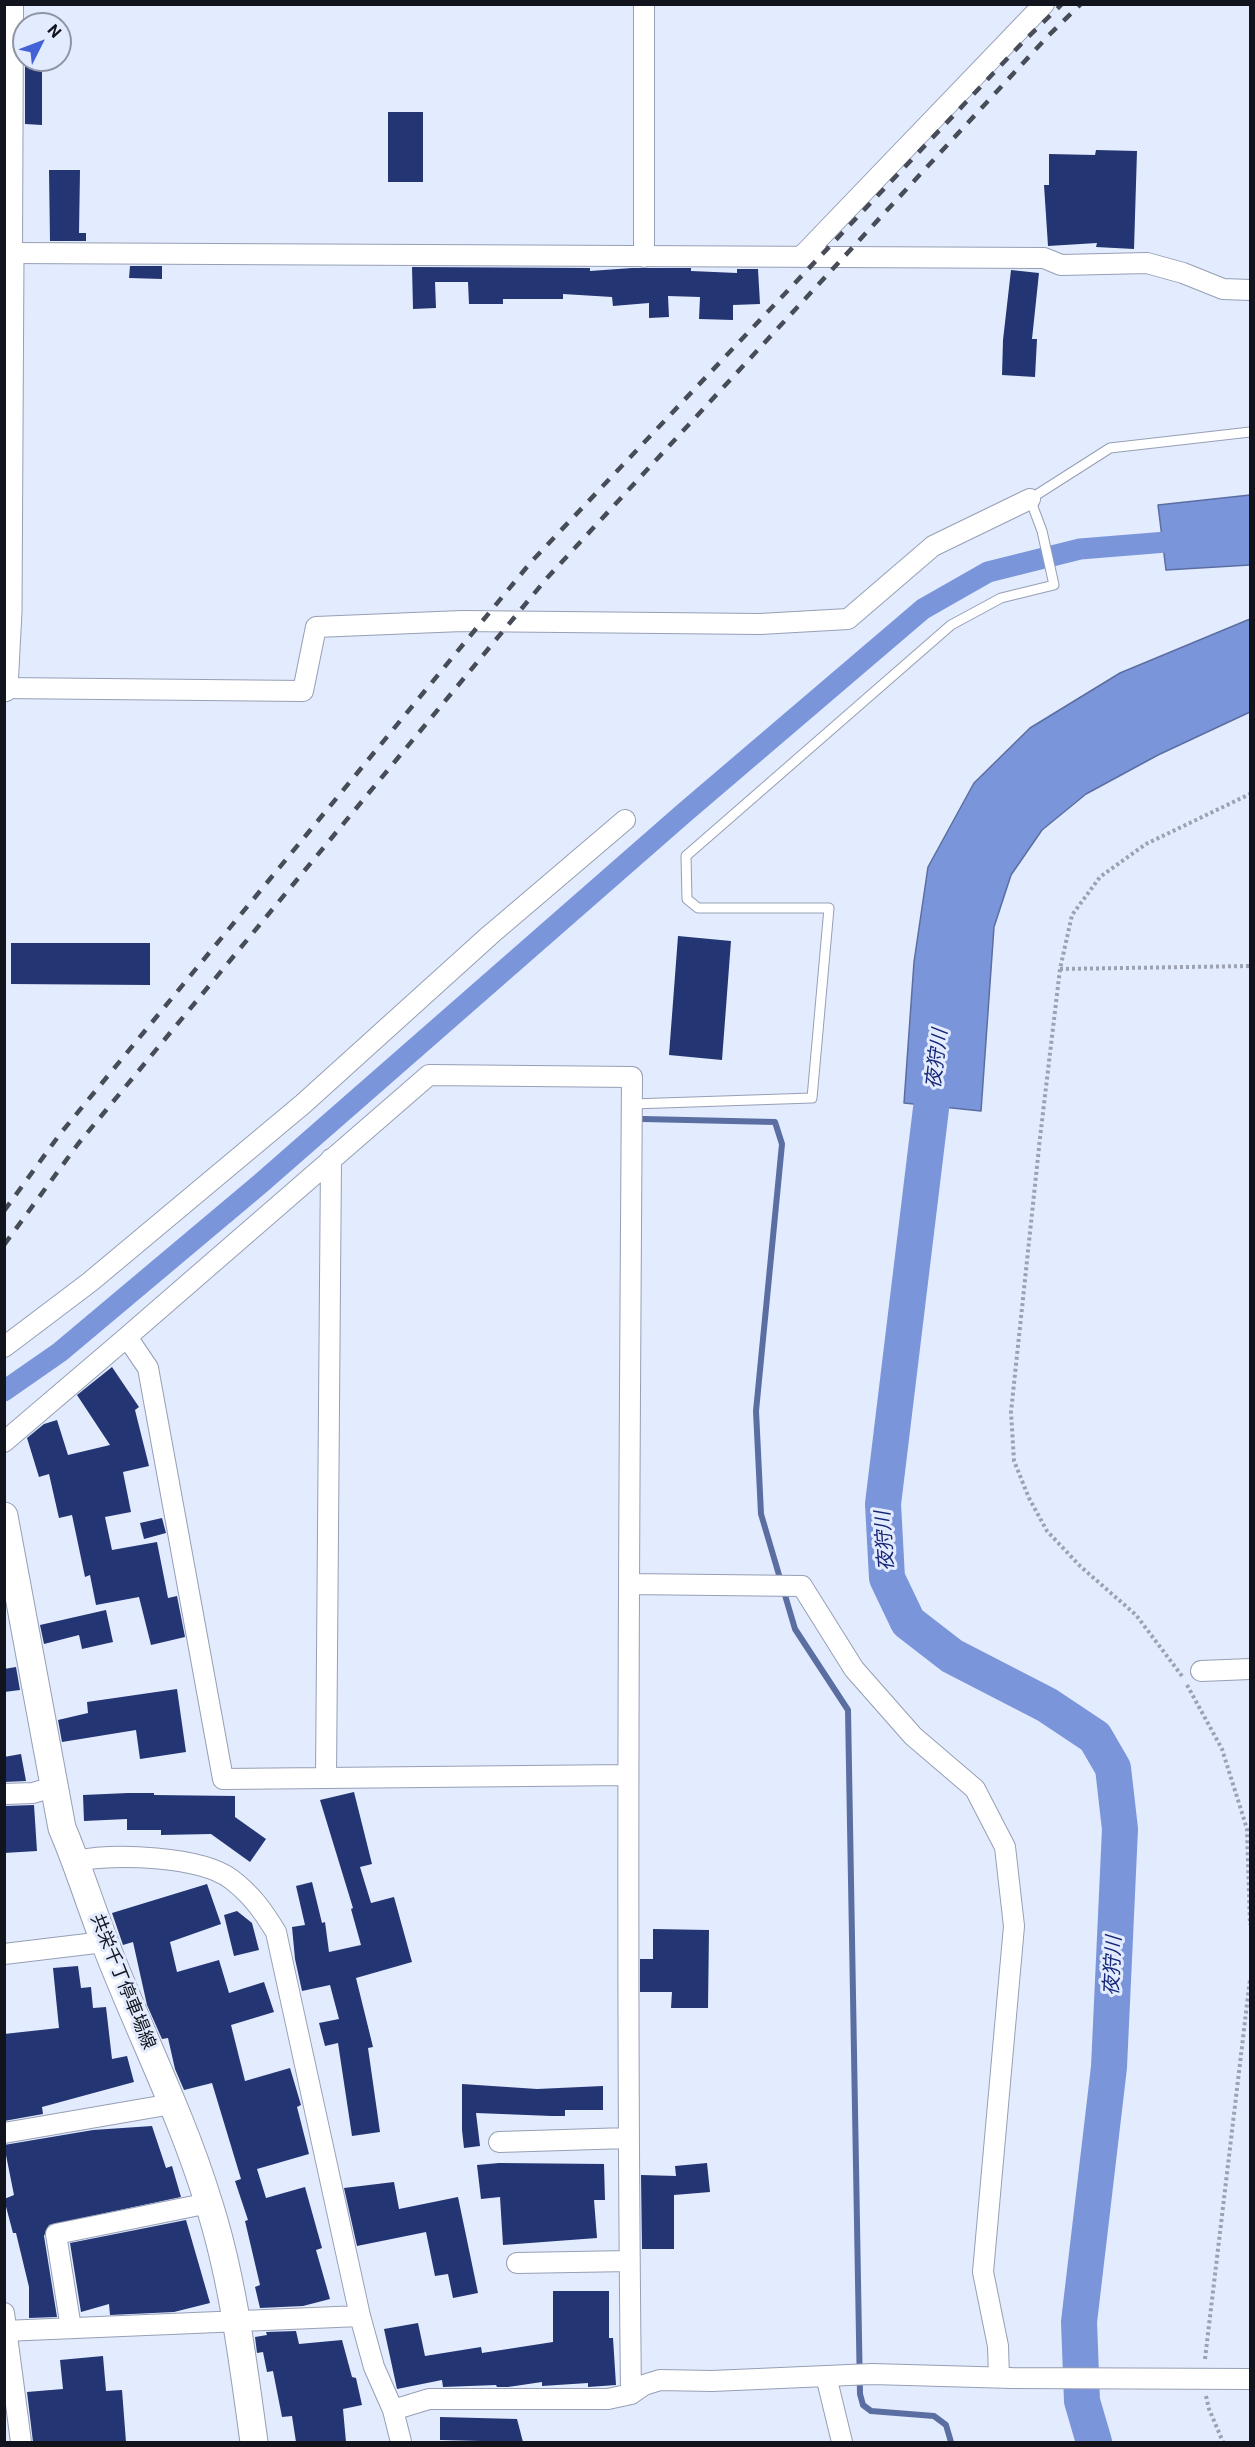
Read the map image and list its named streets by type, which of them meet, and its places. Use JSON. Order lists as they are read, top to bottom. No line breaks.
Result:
{"streets":{"main road":["共栄千丁停車場線"]},"water":["夜狩川"],"north":"top right"}
